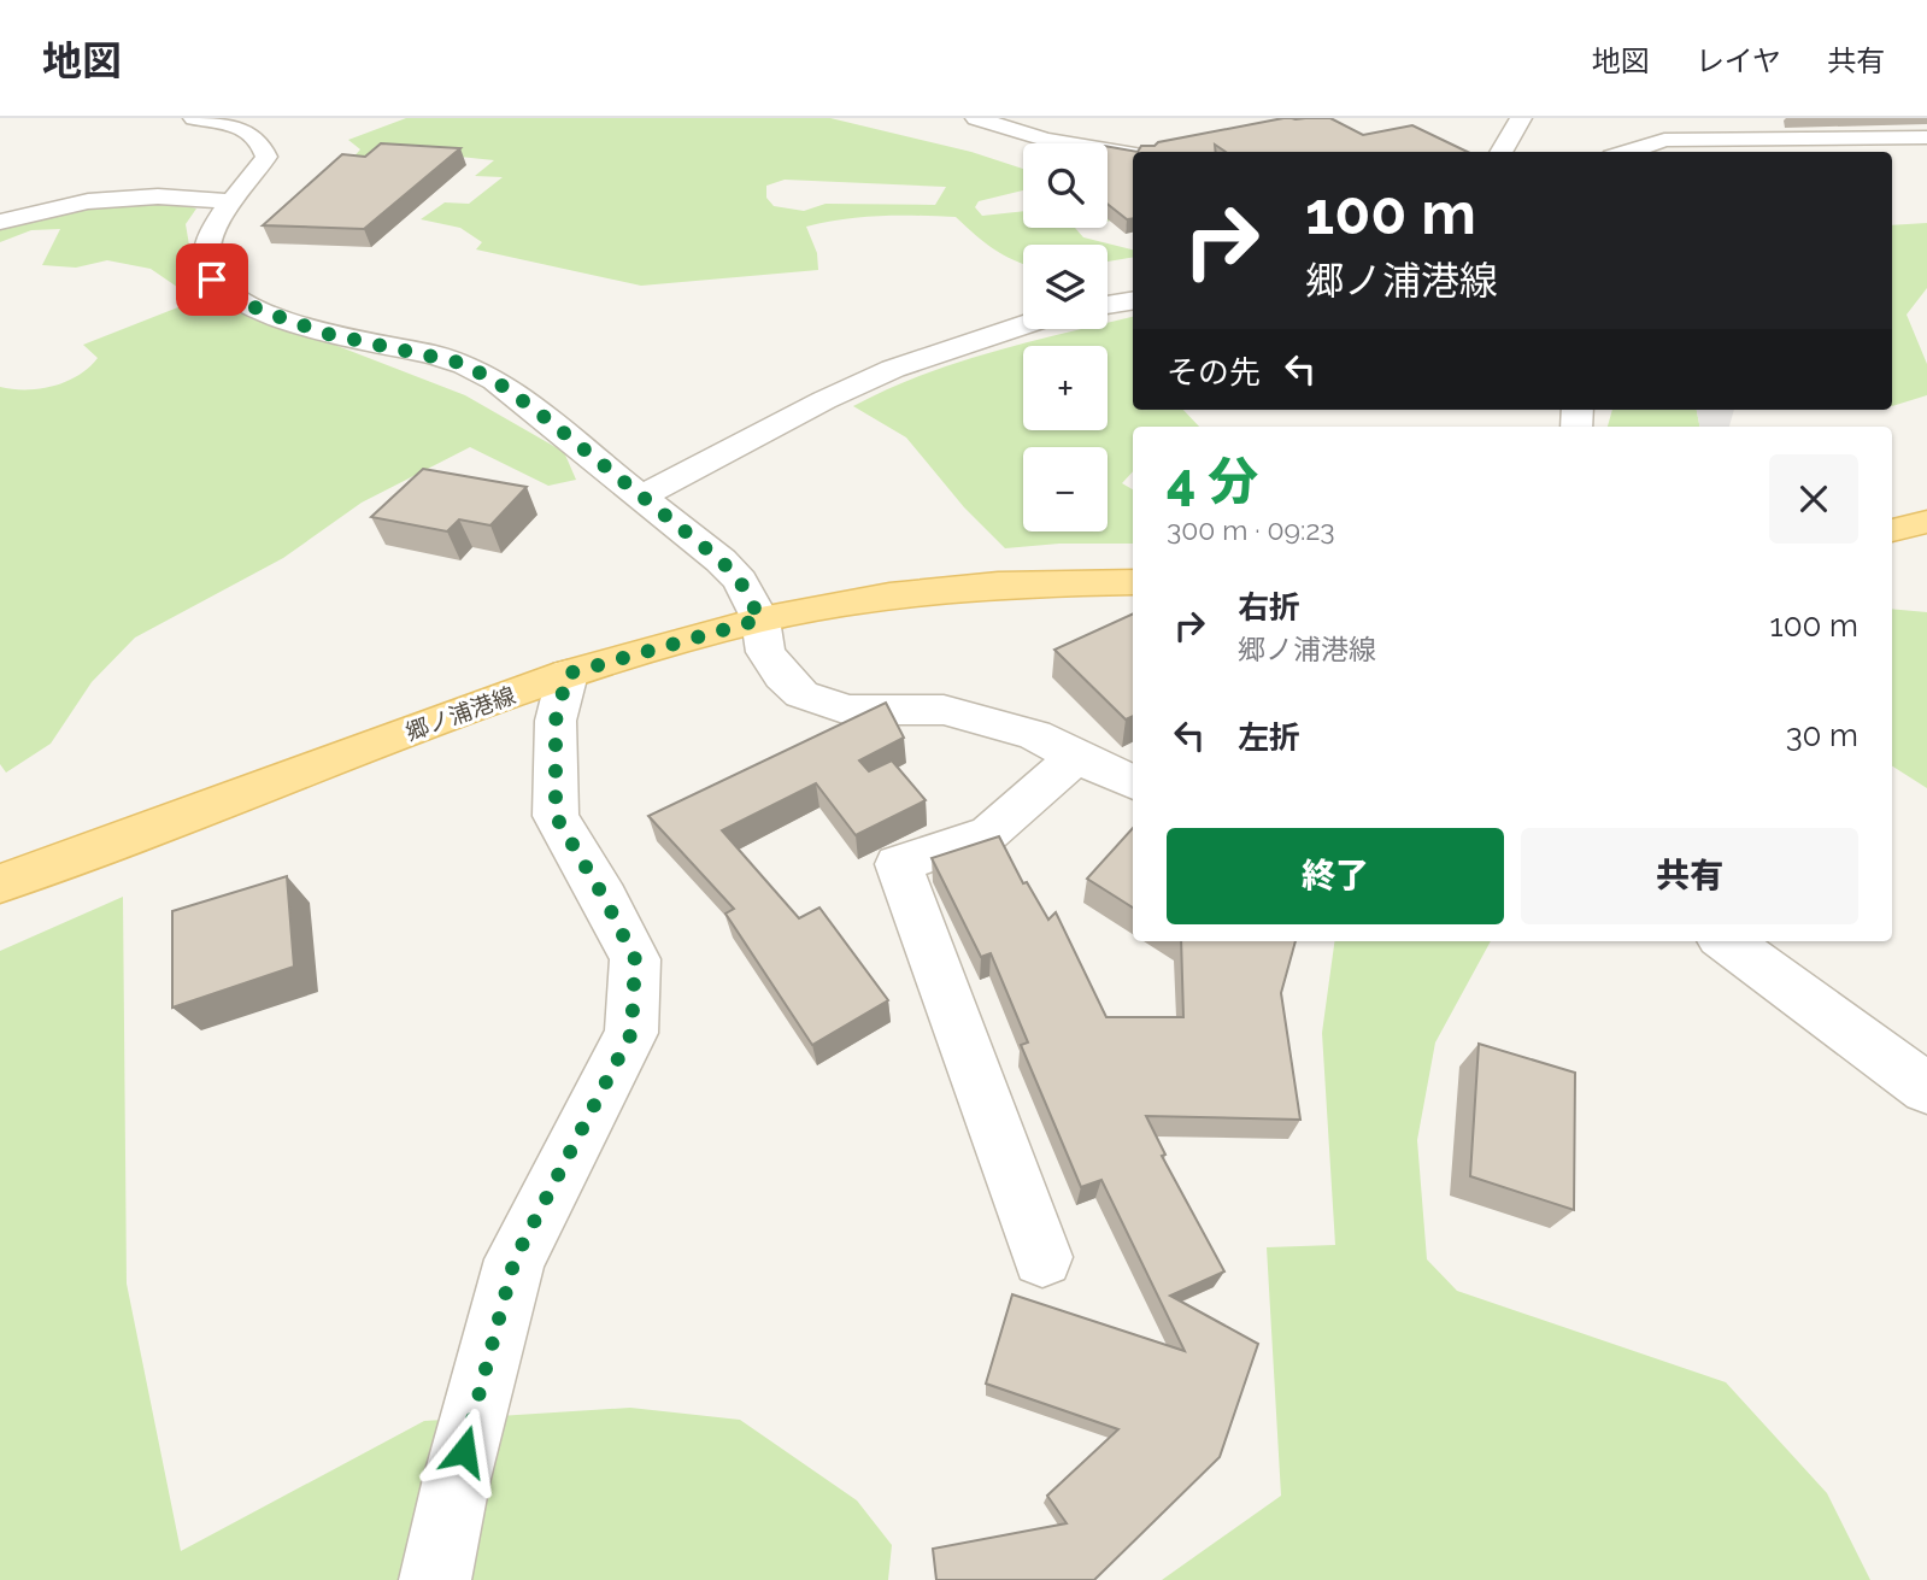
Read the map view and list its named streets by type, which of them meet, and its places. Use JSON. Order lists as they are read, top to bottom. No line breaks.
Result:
{"streets":{"main road":["郷ノ浦港線"]},"page":{"header":"地図","nav":["地図","レイヤ","共有"],"map_buttons":["+","−"],"turn":["100 m","郷ノ浦港線"],"then":"その先","heading":["4 分","300 m · 09:23"],"list":[{"name":"右折","note":"郷ノ浦港線","value":"100 m"},{"name":"左折","value":"30 m"}],"buttons":["終了","共有"]}}
